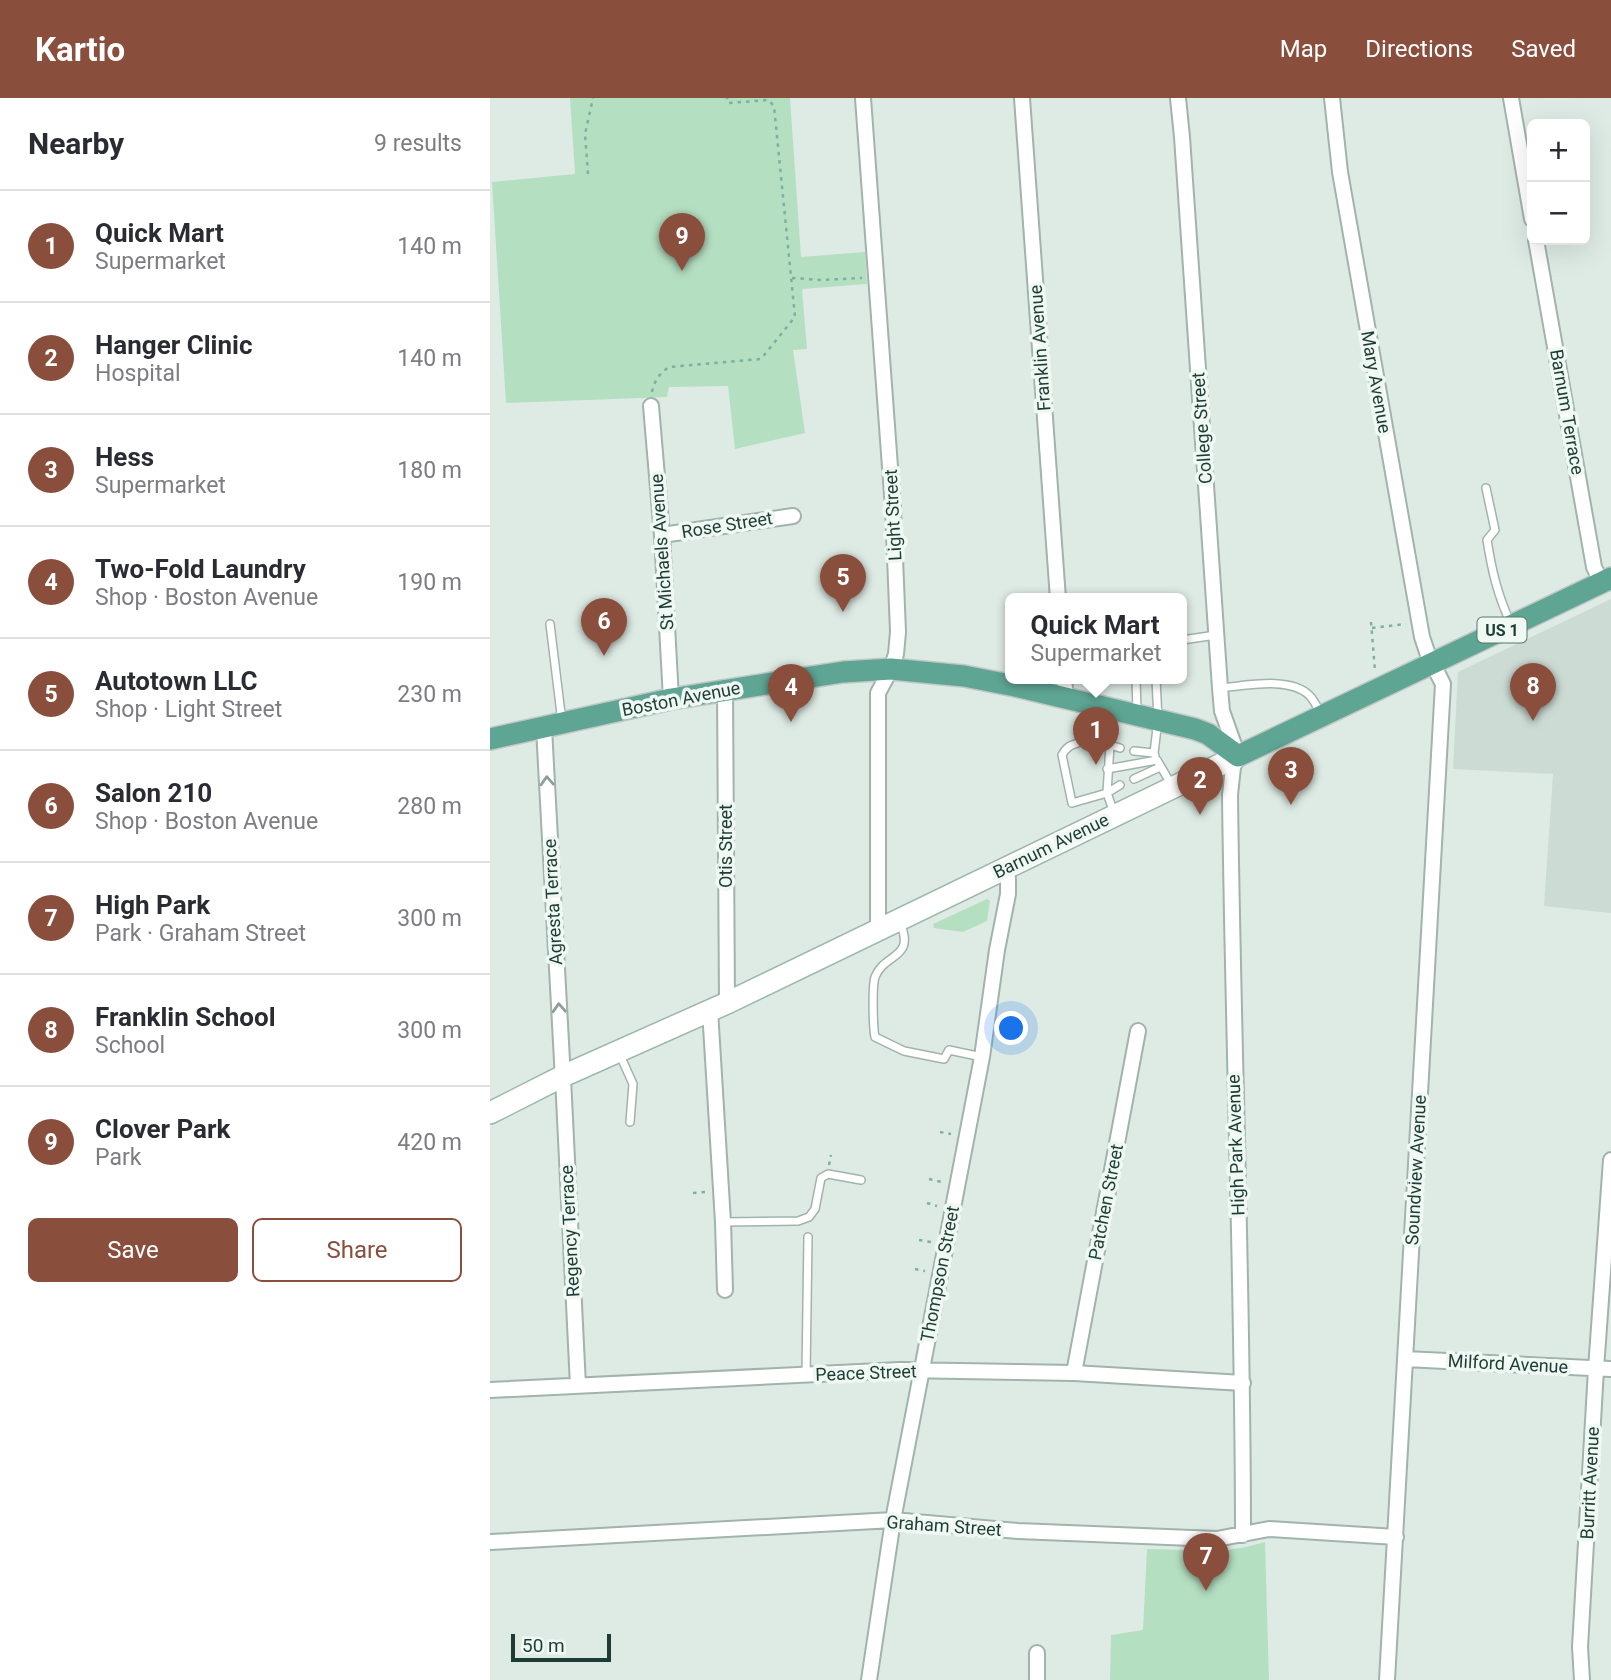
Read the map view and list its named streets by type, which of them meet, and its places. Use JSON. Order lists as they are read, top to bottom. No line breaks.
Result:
{"streets":{"main road":["US 1","Boston Avenue","Barnum Avenue"],"street":["Franklin Avenue","Mary Avenue","Barnum Terrace","College Street","Light Street","Rose Street","St Michaels Avenue","Otis Street","Agresta Terrace","High Park Avenue","Soundview Avenue","Patchen Street","Regency Terrace","Thompson Street","Milford Avenue","Peace Street","Burritt Avenue","Graham Street"]},"crossings":[["Mary Avenue","Barnum Avenue"],["Mary Avenue","Soundview Avenue"],["Barnum Terrace","Barnum Avenue"],["College Street","Boston Avenue"],["College Street","Barnum Avenue"],["College Street","High Park Avenue"],["Light Street","Boston Avenue"],["Light Street","Barnum Avenue"],["Rose Street","St Michaels Avenue"],["St Michaels Avenue","Boston Avenue"],["Boston Avenue","Otis Street"],["Boston Avenue","Barnum Avenue"],["Boston Avenue","Agresta Terrace"],["Boston Avenue","High Park Avenue"],["Otis Street","Barnum Avenue"],["Barnum Avenue","Agresta Terrace"],["Barnum Avenue","High Park Avenue"],["Barnum Avenue","Soundview Avenue"],["Barnum Avenue","Regency Terrace"],["Barnum Avenue","Thompson Street"],["Agresta Terrace","Regency Terrace"],["High Park Avenue","Peace Street"],["High Park Avenue","Graham Street"],["Soundview Avenue","Milford Avenue"],["Soundview Avenue","Graham Street"],["Patchen Street","Peace Street"],["Regency Terrace","Peace Street"],["Thompson Street","Peace Street"],["Thompson Street","Graham Street"],["Milford Avenue","Burritt Avenue"]],"one_way":["Agresta Terrace"],"scale_bar":"50 m","page":{"header":"Kartio","nav":["Map","Directions","Saved"],"heading":["Nearby","9 results"],"map_buttons":["+","−"],"list":[{"mark":"1","name":"Quick Mart","note":"Supermarket","value":"140 m"},{"mark":"2","name":"Hanger Clinic","note":"Hospital","value":"140 m"},{"mark":"3","name":"Hess","note":"Supermarket","value":"180 m"},{"mark":"4","name":"Two-Fold Laundry","note":"Shop · Boston Avenue","value":"190 m"},{"mark":"5","name":"Autotown LLC","note":"Shop · Light Street","value":"230 m"},{"mark":"6","name":"Salon 210","note":"Shop · Boston Avenue","value":"280 m"},{"mark":"7","name":"High Park","note":"Park · Graham Street","value":"300 m"},{"mark":"8","name":"Franklin School","note":"School","value":"300 m"},{"mark":"9","name":"Clover Park","note":"Park","value":"420 m"}],"pins":["9","5","6","8","4","1","3","2","7"],"popup":["Quick Mart","Supermarket"],"buttons":["Save","Share"],"scale":"50 m"}}
